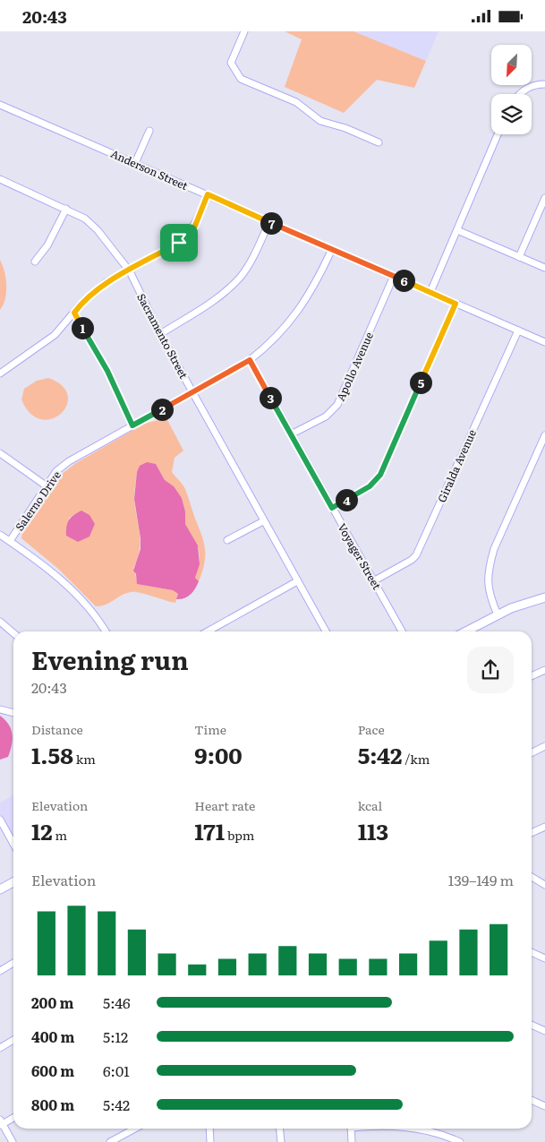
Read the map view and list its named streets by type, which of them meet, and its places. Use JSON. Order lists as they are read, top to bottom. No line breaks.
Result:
{"streets":{"street":["Anderson Street","Sacramento Street","Apollo Avenue","Giralda Avenue","Salerno Drive","Voyager Street"]},"crossings":[["Anderson Street","Apollo Avenue"],["Anderson Street","Giralda Avenue"],["Anderson Street","Salerno Drive"],["Sacramento Street","Salerno Drive"],["Apollo Avenue","Voyager Street"],["Giralda Avenue","Voyager Street"],["Salerno Drive","Voyager Street"]],"north":"bottom left","page":{"status":"20:43","pins":["7","6","1","5","3","2","4"],"heading":["Evening run","20:43"],"stats":[["Distance","1.58 km"],["Time","9:00"],["Pace","5:42 /km"],["Elevation","12 m"],["Heart rate","171 bpm"],["kcal","113"]],"chart":["Elevation","139–149 m"],"list":[{"name":"200 m","note":"5:46"},{"name":"400 m","note":"5:12"},{"name":"600 m","note":"6:01"},{"name":"800 m","note":"5:42"}]}}
